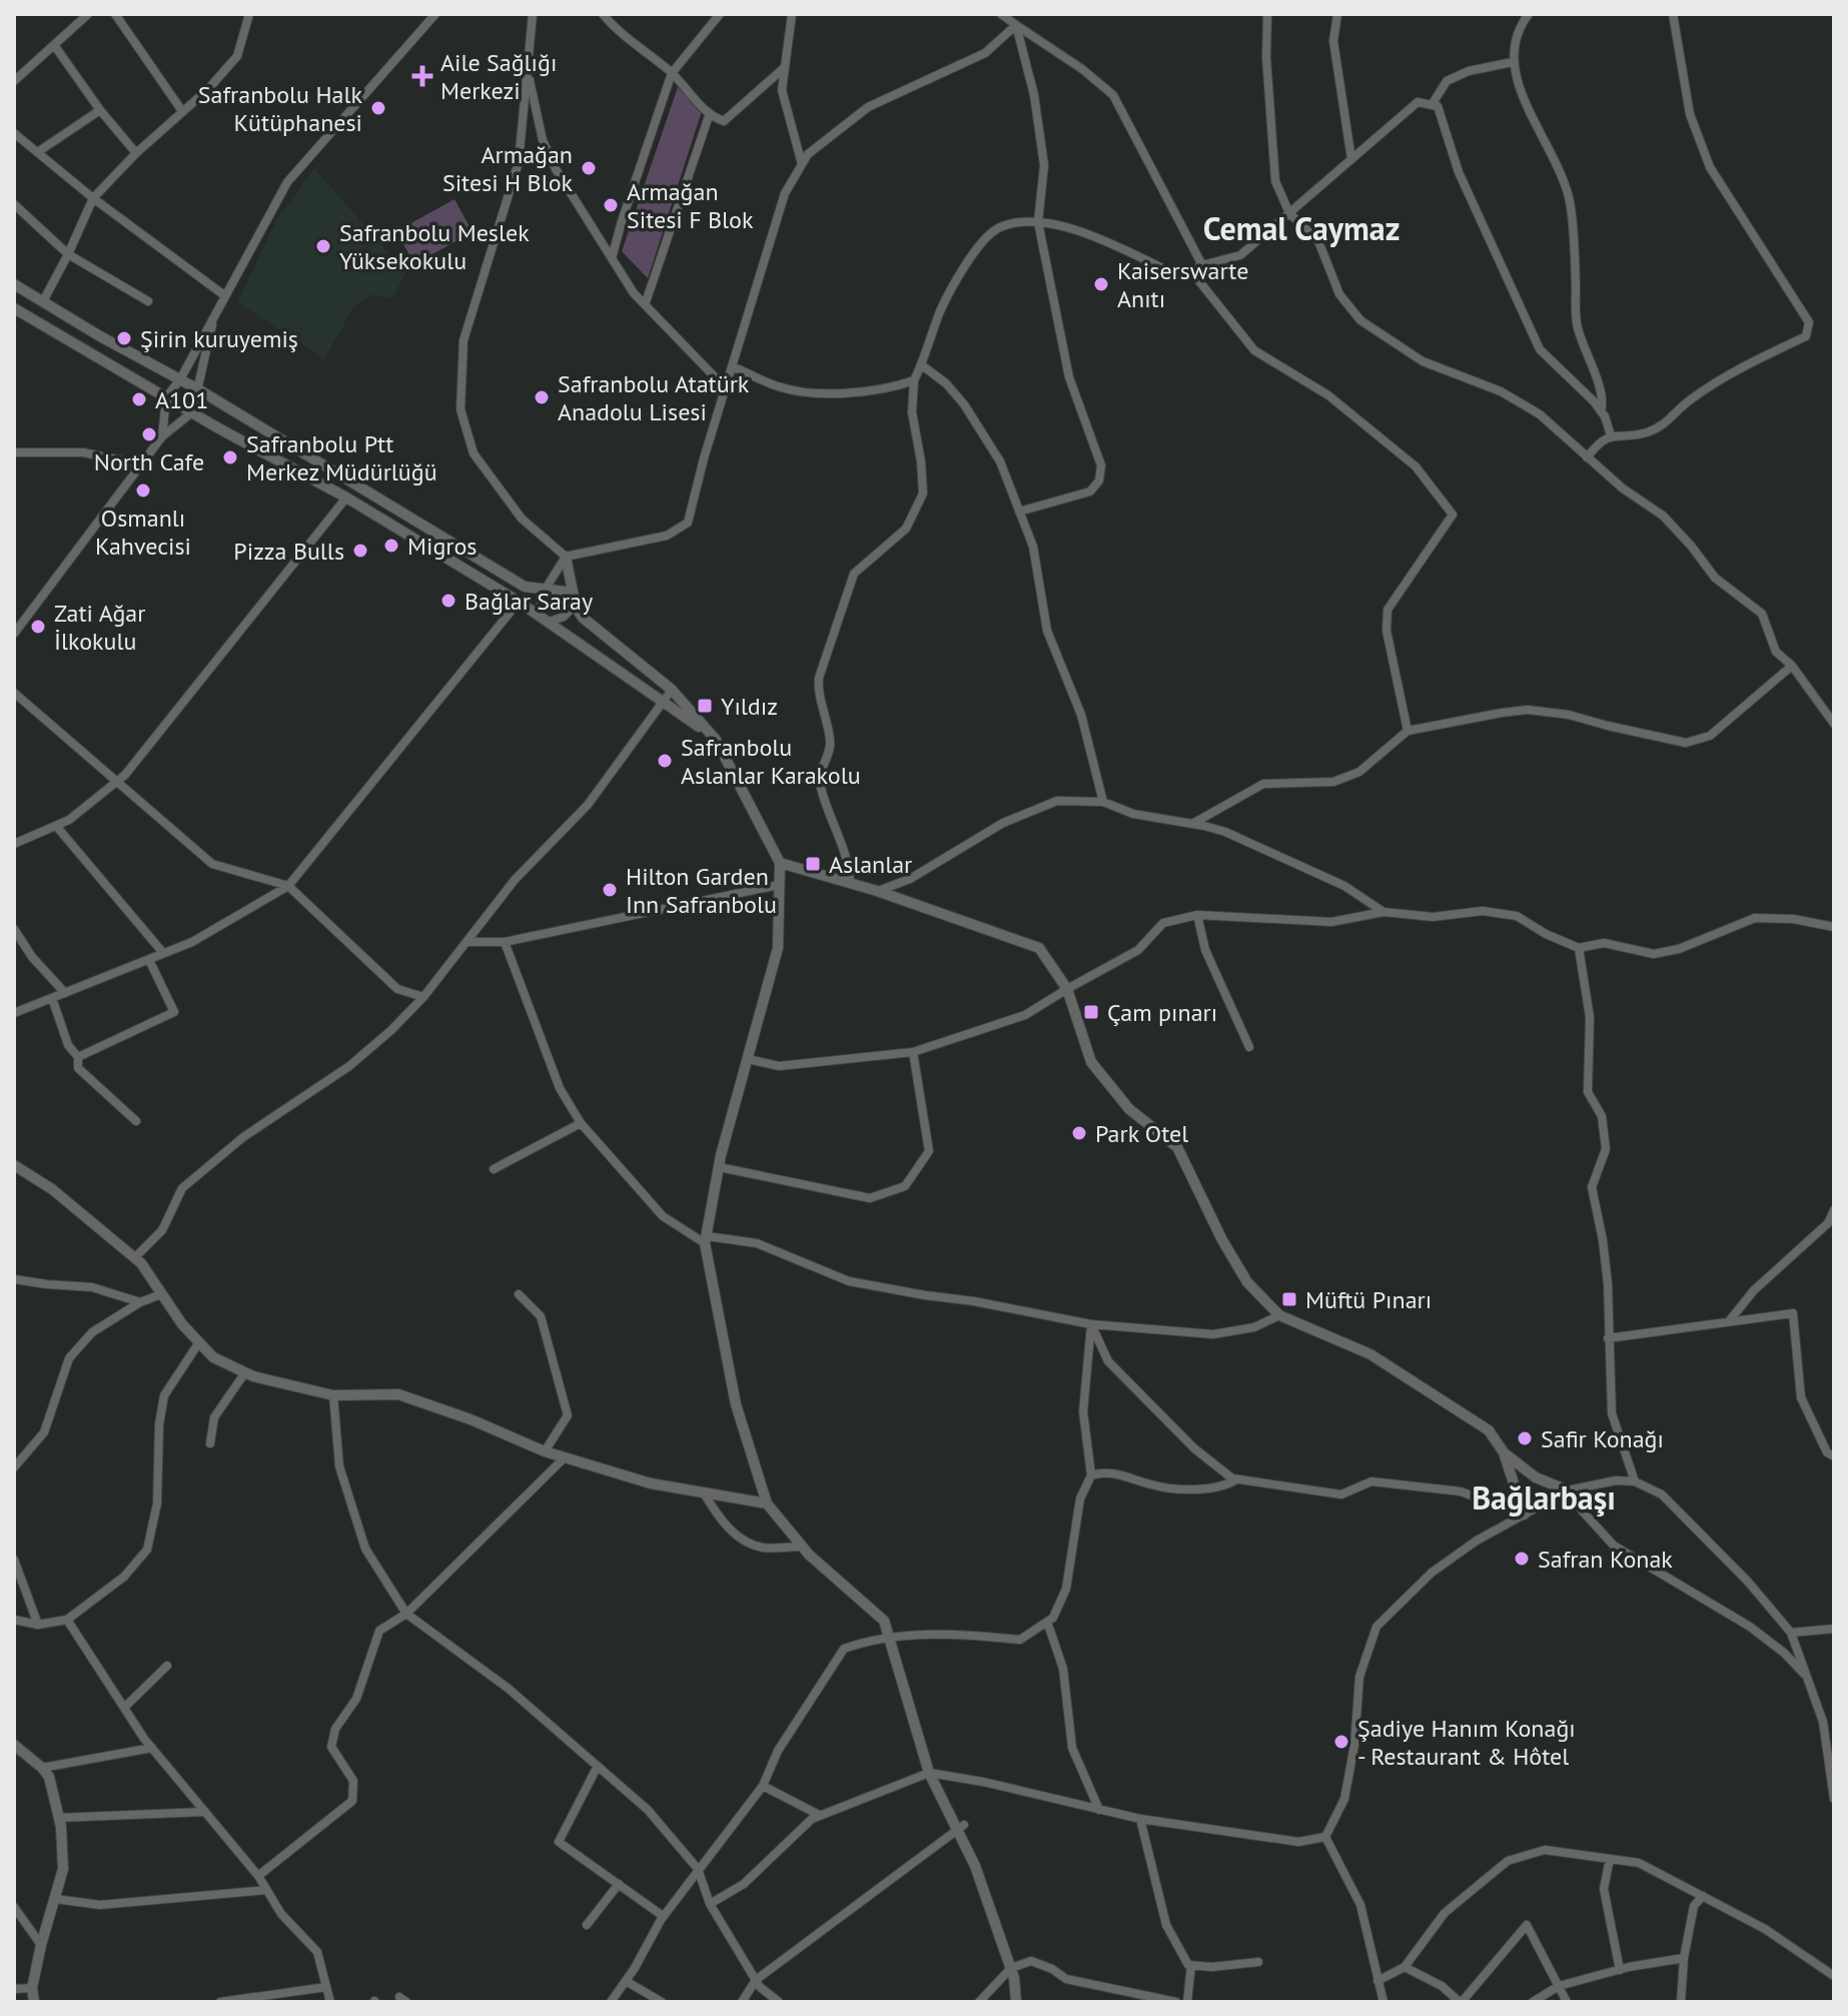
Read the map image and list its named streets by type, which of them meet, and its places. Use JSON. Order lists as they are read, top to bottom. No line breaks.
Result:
{"districts":["Cemal Caymaz","Bağlarbaşı"],"places":{"health":["Aile Sağlığı Merkezi"],"other":["Safranbolu Halk Kütüphanesi","Armağan Sitesi H Blok","Armağan Sitesi F Blok","Safranbolu Meslek Yüksekokulu","Kaiserswarte Anıtı","Şirin kuruyemiş","Safranbolu Atatürk Anadolu Lisesi","A101","North Cafe","Safranbolu Ptt Merkez Müdürlüğü","Osmanlı Kahvecisi","Migros","Pizza Bulls","Bağlar Saray","Zati Ağar İlkokulu","Safranbolu Aslanlar Karakolu","Hilton Garden Inn Safranbolu","Park Otel","Safir Konağı","Safran Konak","Şadiye Hanım Konağı - Restaurant & Hôtel"],"transit":["Yıldız","Aslanlar","Çam pınarı","Müftü Pınarı"]}}
